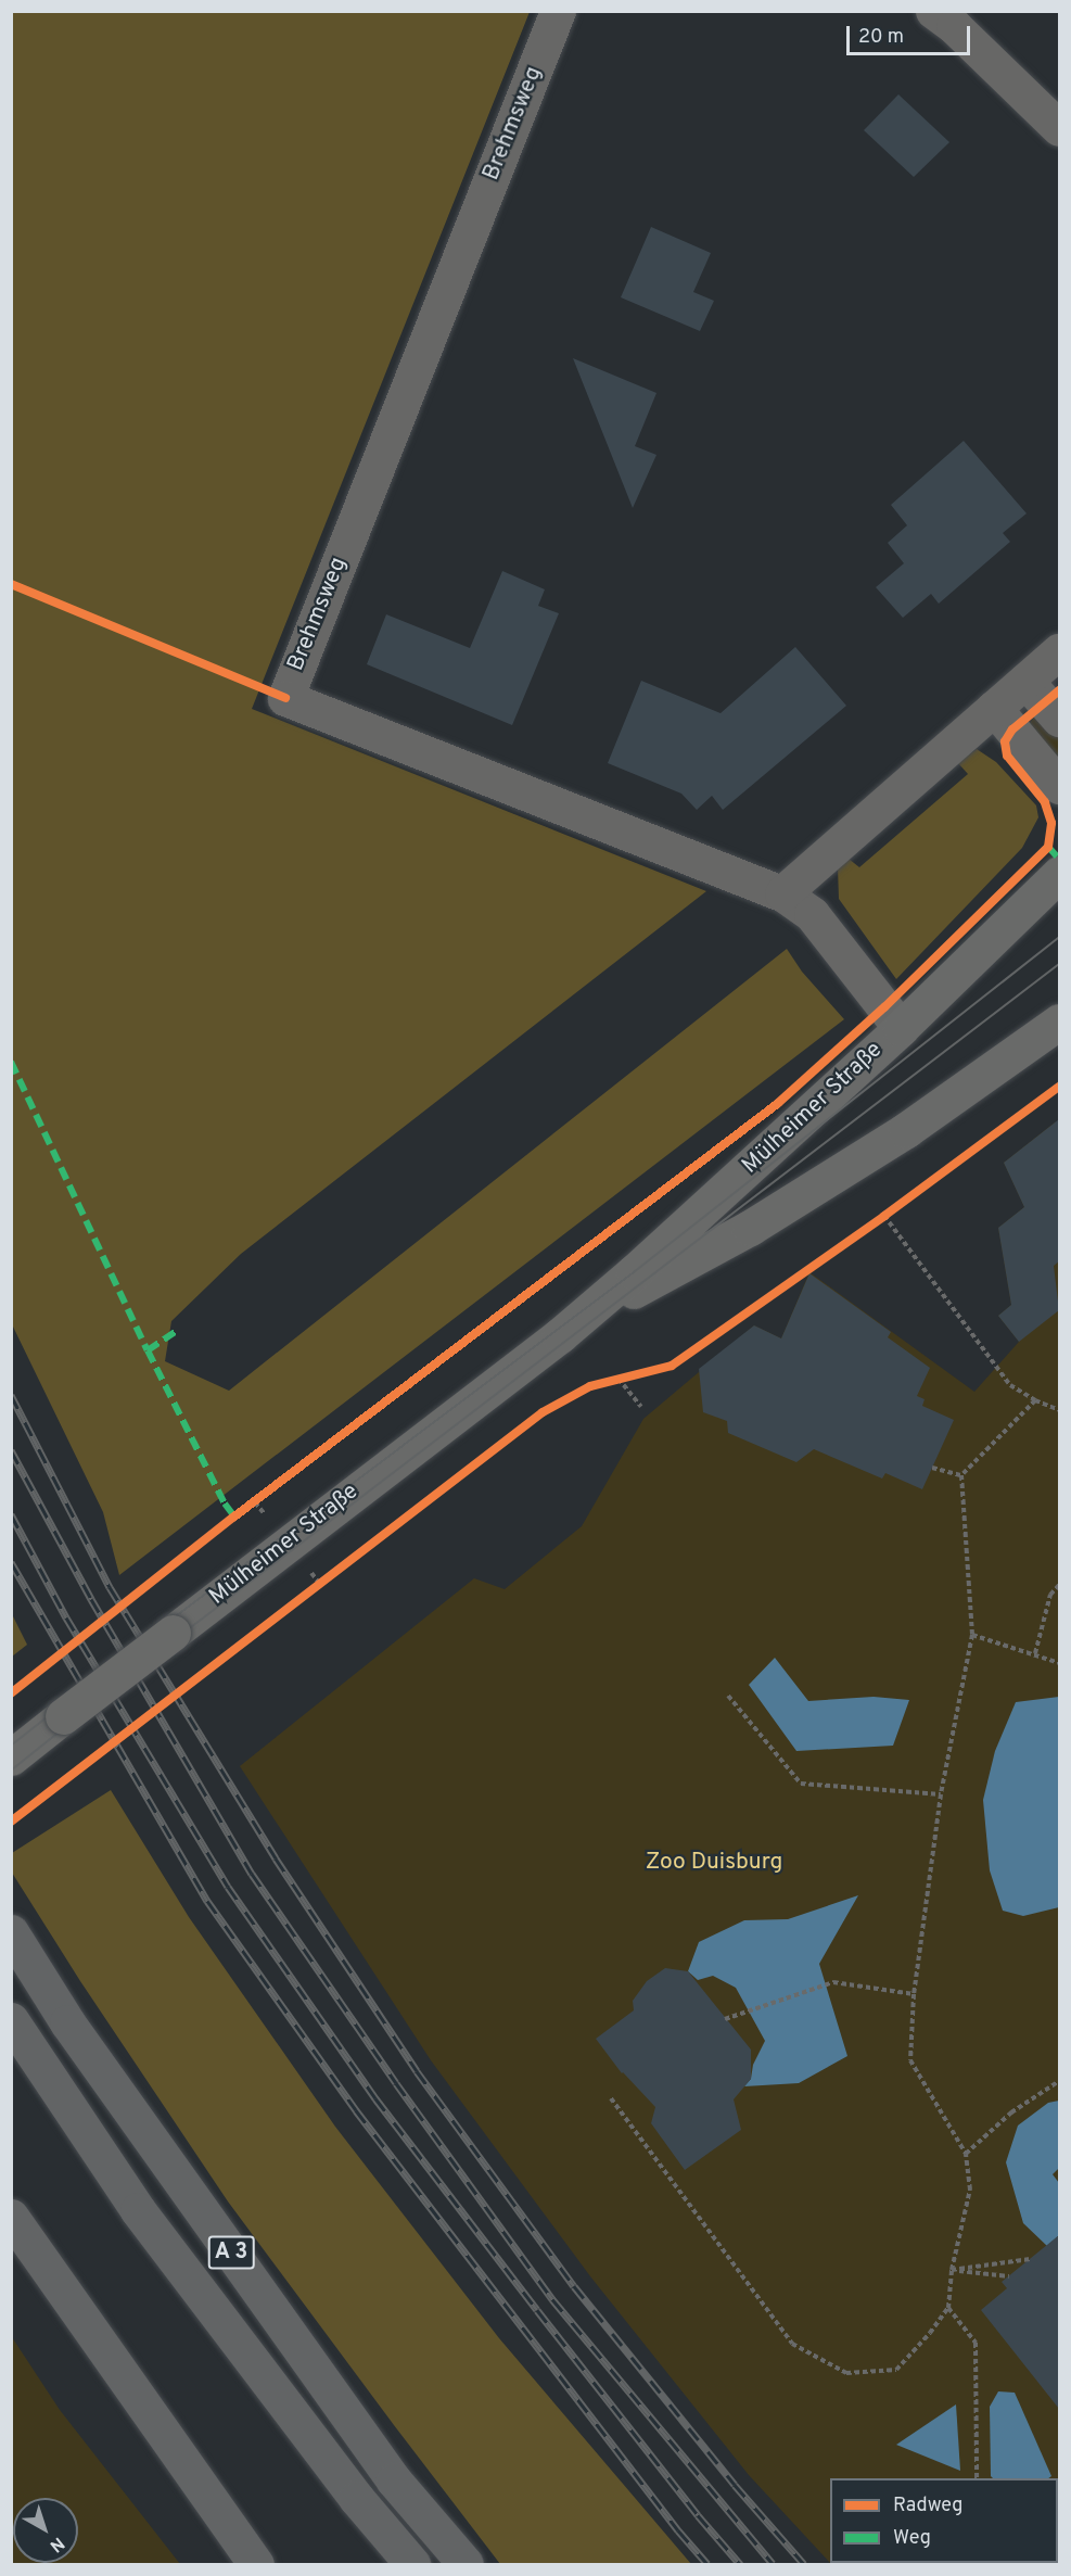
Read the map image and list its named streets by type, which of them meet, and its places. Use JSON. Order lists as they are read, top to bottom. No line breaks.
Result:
{"streets":{"highway":["A 3"],"main road":["Mülheimer Straße"],"street":["Brehmsweg"]},"crossings":[["Brehmsweg","Mülheimer Straße"]],"parks":["Zoo Duisburg"],"legend":["Radweg","Weg"],"scale_bar":"20 m","north":"bottom right"}
